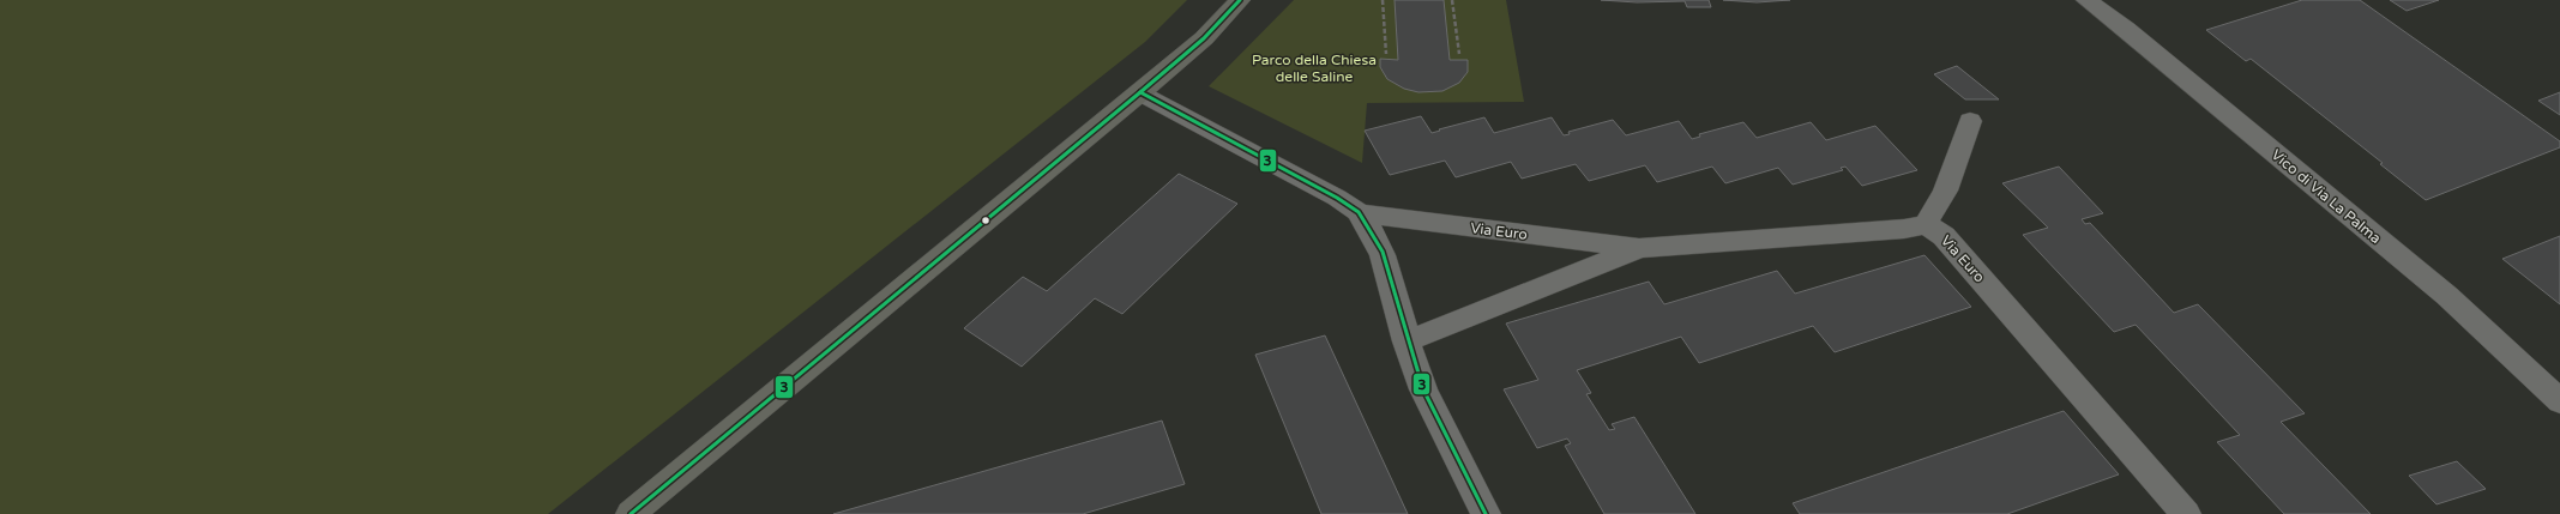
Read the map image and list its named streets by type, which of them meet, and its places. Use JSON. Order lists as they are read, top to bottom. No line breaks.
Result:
{"streets":{"street":["Vico di Via La Palma","Via Euro"]},"parks":["Parco della Chiesa delle Saline"],"lines":["transit line 3"]}
